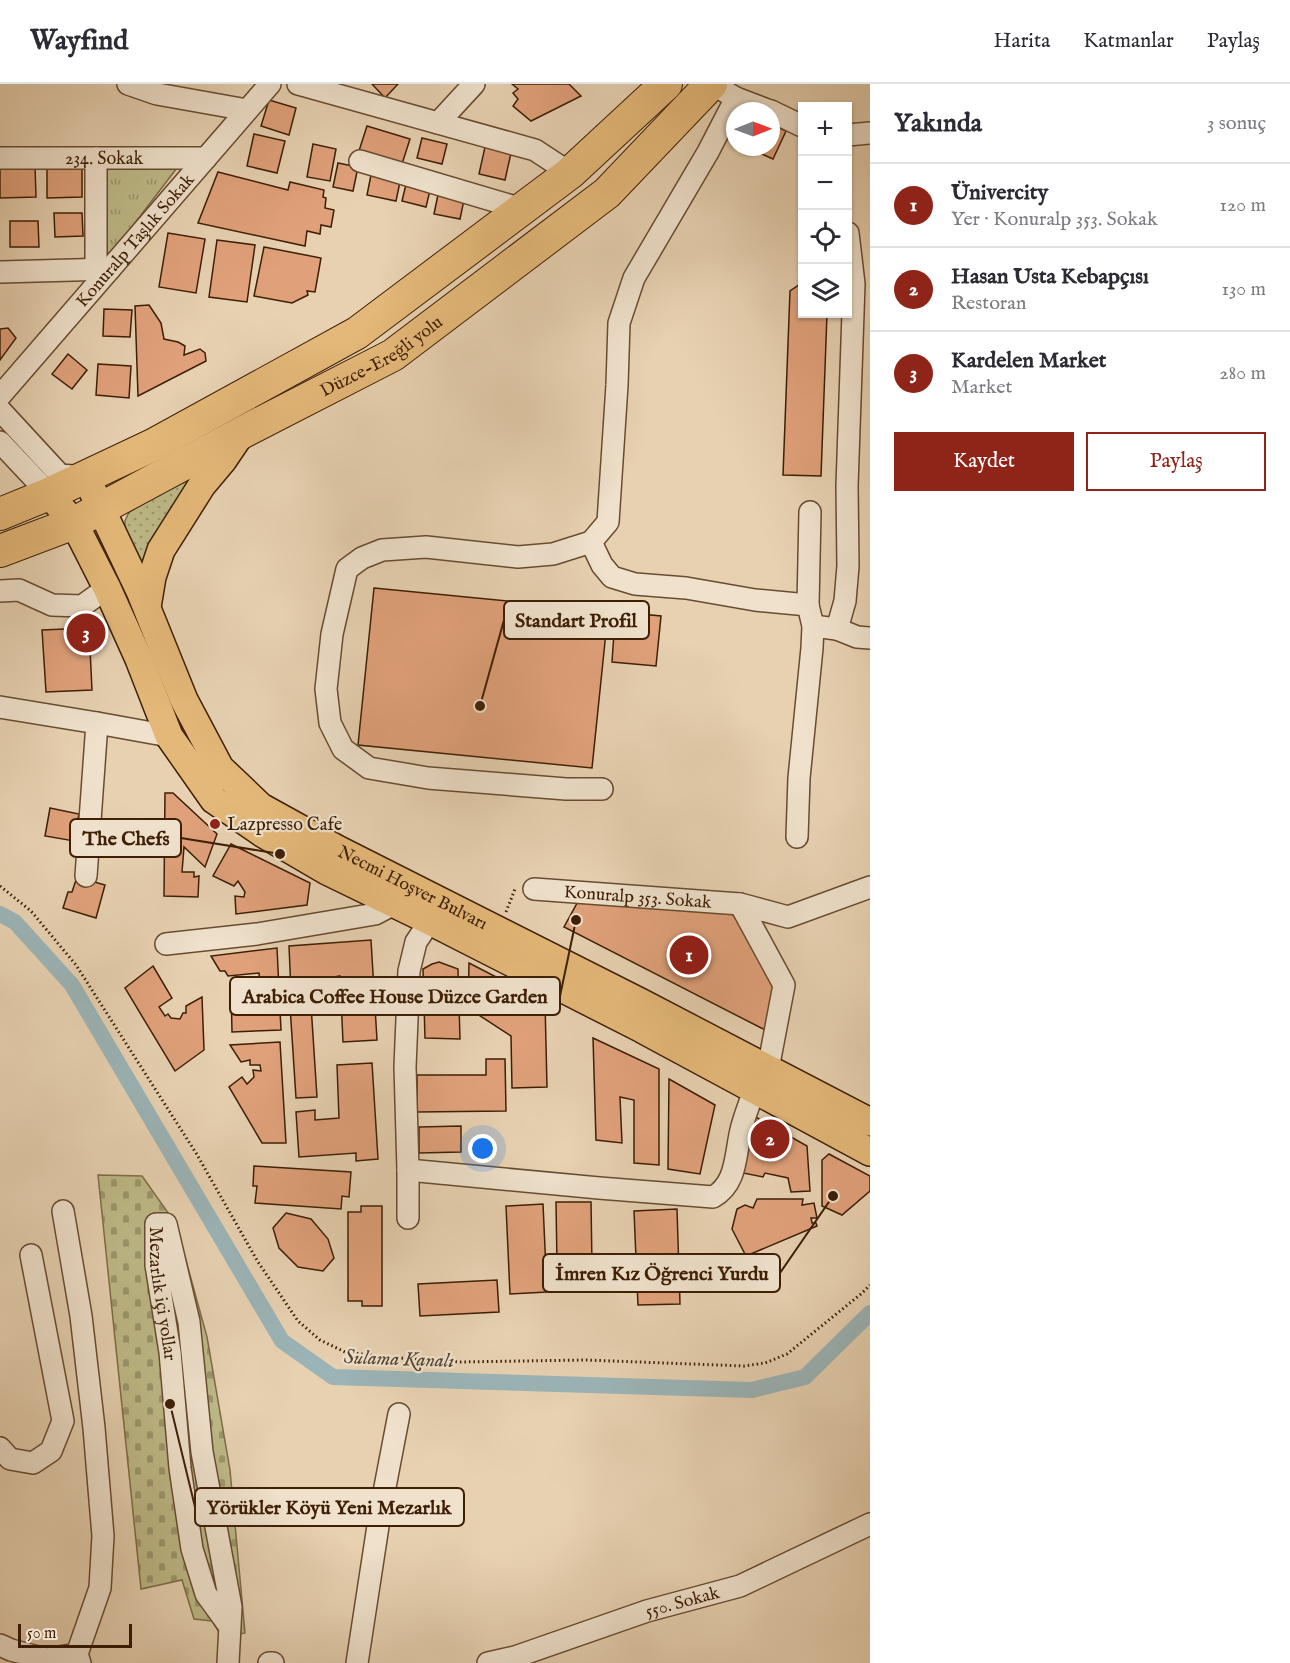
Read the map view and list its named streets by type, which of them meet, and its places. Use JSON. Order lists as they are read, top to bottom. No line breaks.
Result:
{"streets":{"highway":["Düzce-Ereğli yolu"],"main road":["Necmi Hoşver Bulvarı"],"street":["234. Sokak","Konuralp Taşlık Sokak","Konuralp 353. Sokak","Mezarlık içi yollar","550. Sokak"]},"crossings":[["234. Sokak","Konuralp Taşlık Sokak"],["Düzce-Ereğli yolu","Necmi Hoşver Bulvarı"]],"water":["Sulama Kanalı"],"places":["Standart Profil","Lazpresso Cafe","The Chefs","Arabica Coffee House Düzce Garden","İmren Kız Öğrenci Yurdu","Yörükler Köyü Yeni Mezarlık"],"scale_bar":"50 m","north":"right","page":{"header":"Wayfind","nav":["Harita","Katmanlar","Paylaş"],"heading":["Yakında","3 sonuç"],"map_buttons":["+","−"],"list":[{"mark":"1","name":"Ünivercity","note":"Yer · Konuralp 353. Sokak","value":"120 m"},{"mark":"2","name":"Hasan Usta Kebapçısı","note":"Restoran","value":"130 m"},{"mark":"3","name":"Kardelen Market","note":"Market","value":"280 m"}],"buttons":["Kaydet","Paylaş"],"pins":["3","1","2"],"scale":"50 m"}}
